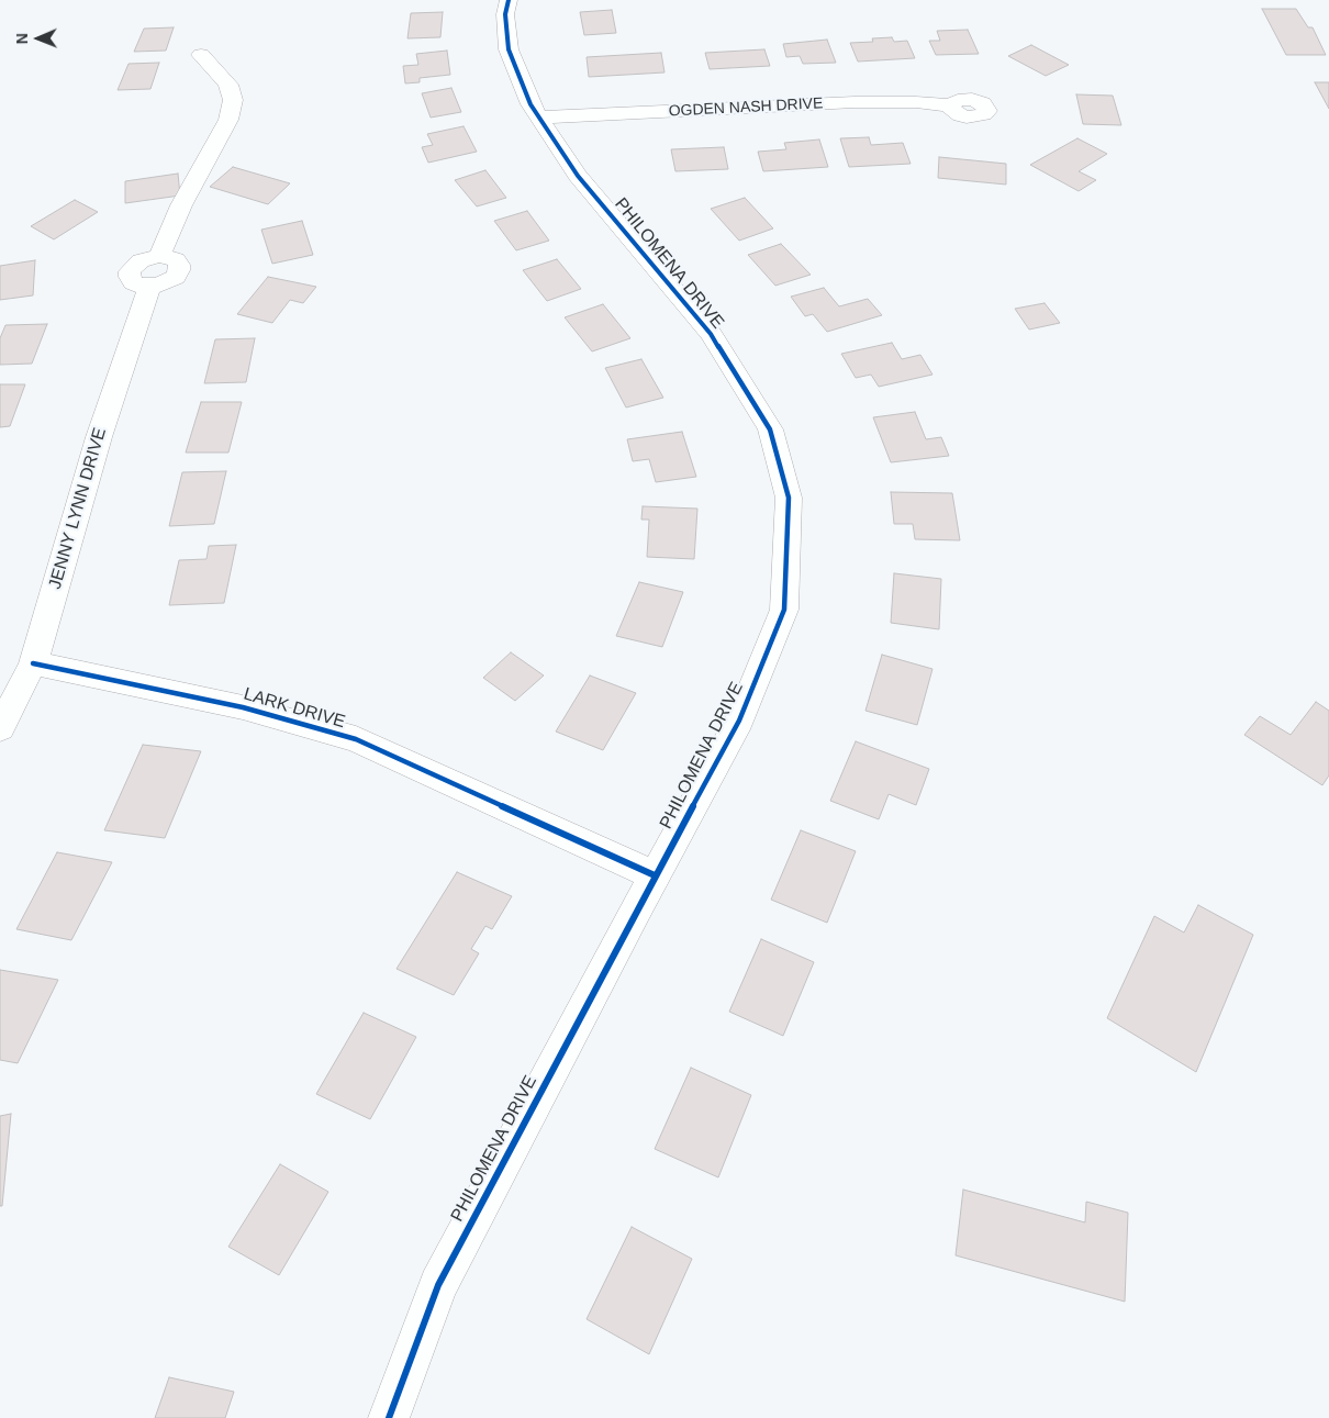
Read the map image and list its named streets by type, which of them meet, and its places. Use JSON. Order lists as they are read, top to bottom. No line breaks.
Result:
{"streets":{"street":["OGDEN NASH DRIVE","PHILOMENA DRIVE","JENNY LYNN DRIVE","LARK DRIVE"]},"crossings":[["OGDEN NASH DRIVE","PHILOMENA DRIVE"],["PHILOMENA DRIVE","LARK DRIVE"],["JENNY LYNN DRIVE","LARK DRIVE"]],"north":"left"}
